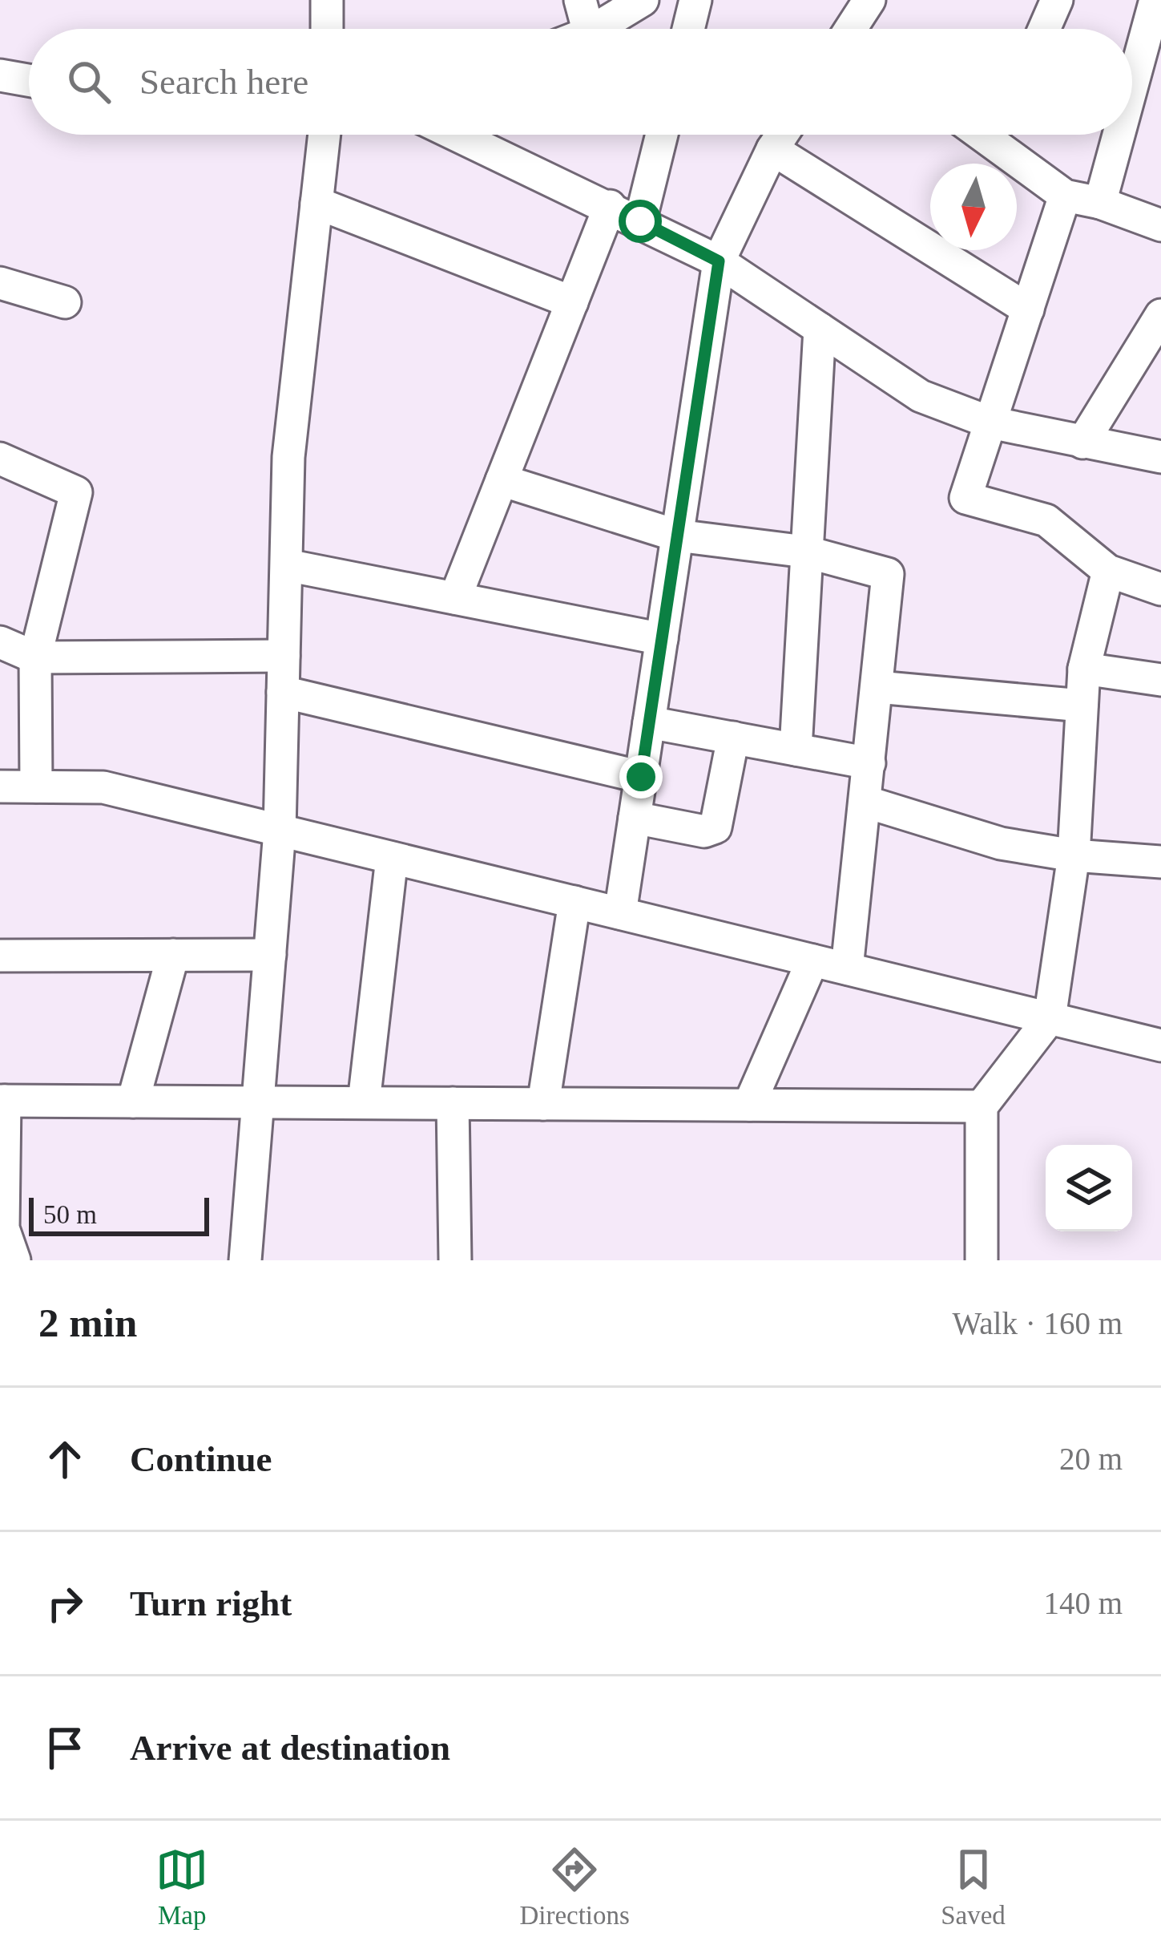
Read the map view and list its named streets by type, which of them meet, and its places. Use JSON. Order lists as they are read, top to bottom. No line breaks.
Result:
{"scale_bar":"50 m","north":"bottom","page":{"search":"Search here","scale":"50 m","heading":["2 min","Walk · 160 m"],"list":[["Continue","20 m"],["Turn right","140 m"],"Arrive at destination"],"nav":["Map","Directions","Saved"]}}
